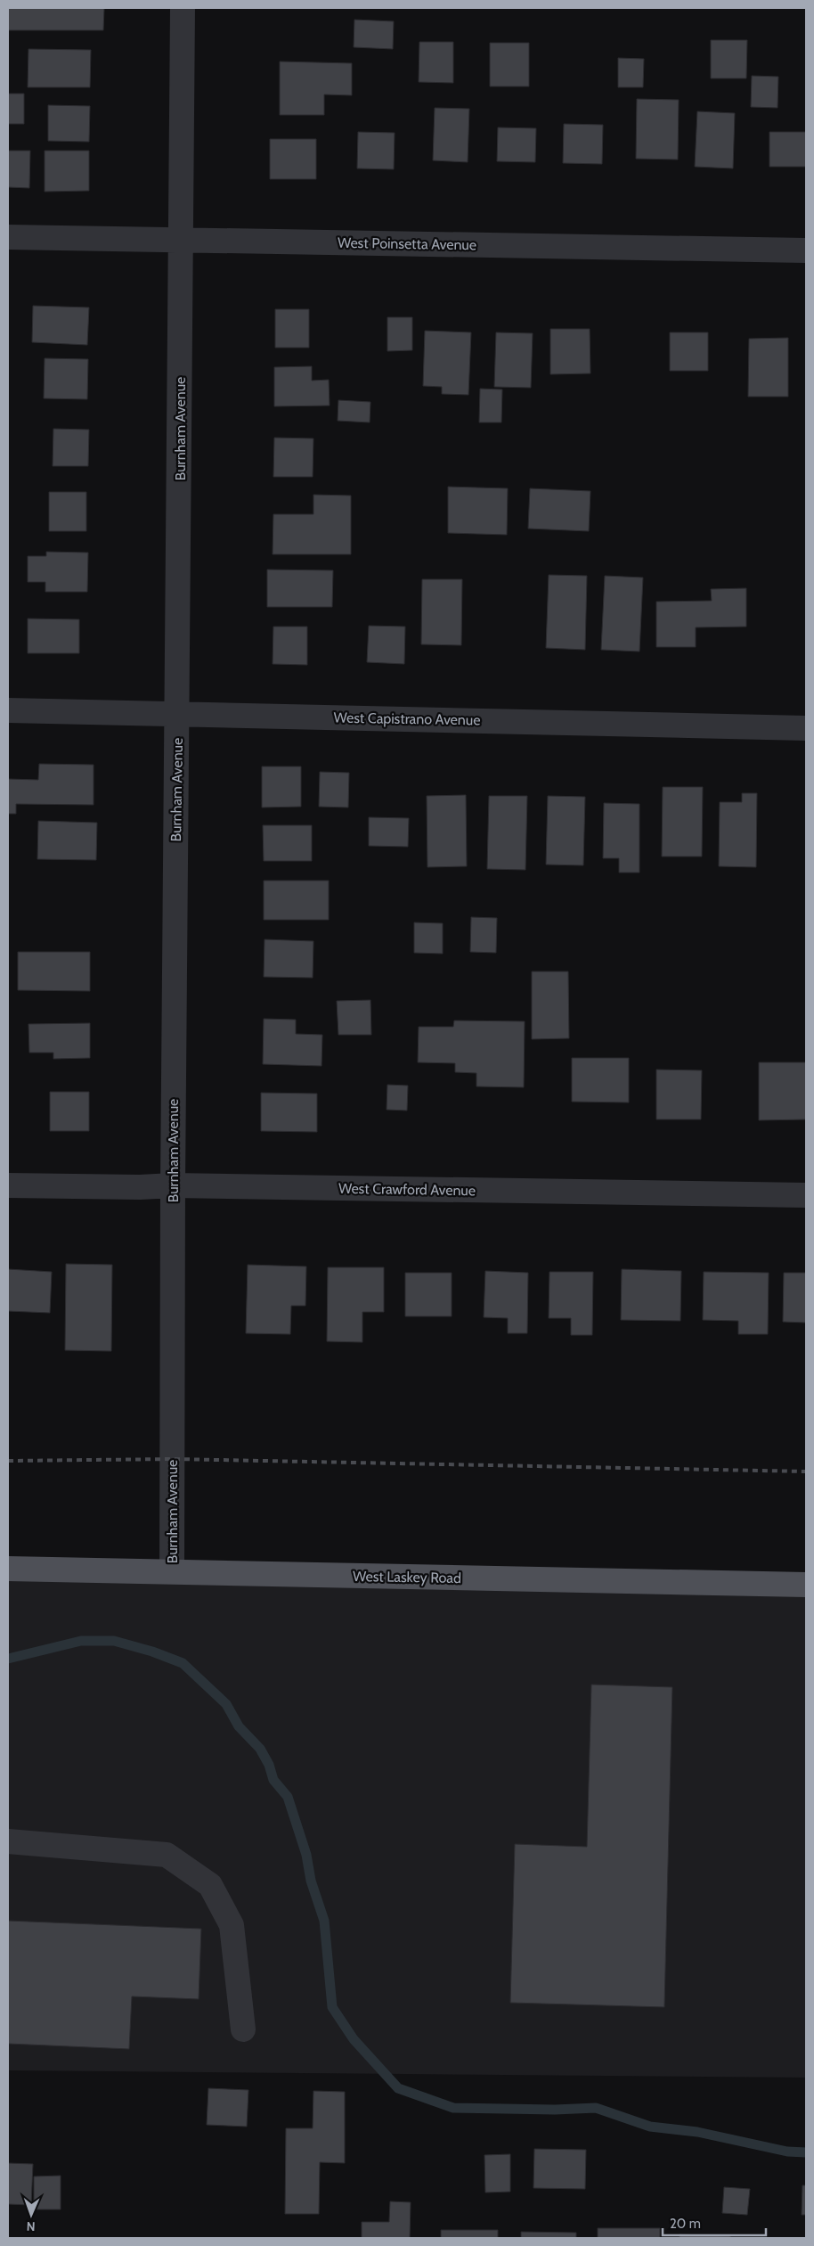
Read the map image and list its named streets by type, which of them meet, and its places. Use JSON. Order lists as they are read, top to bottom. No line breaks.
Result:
{"streets":{"main road":["West Laskey Road"],"street":["West Poinsetta Avenue","Burnham Avenue","West Capistrano Avenue","West Crawford Avenue"]},"crossings":[["West Poinsetta Avenue","Burnham Avenue"],["Burnham Avenue","West Capistrano Avenue"],["Burnham Avenue","West Crawford Avenue"],["Burnham Avenue","West Laskey Road"]],"scale_bar":"20 m","north":"bottom"}
